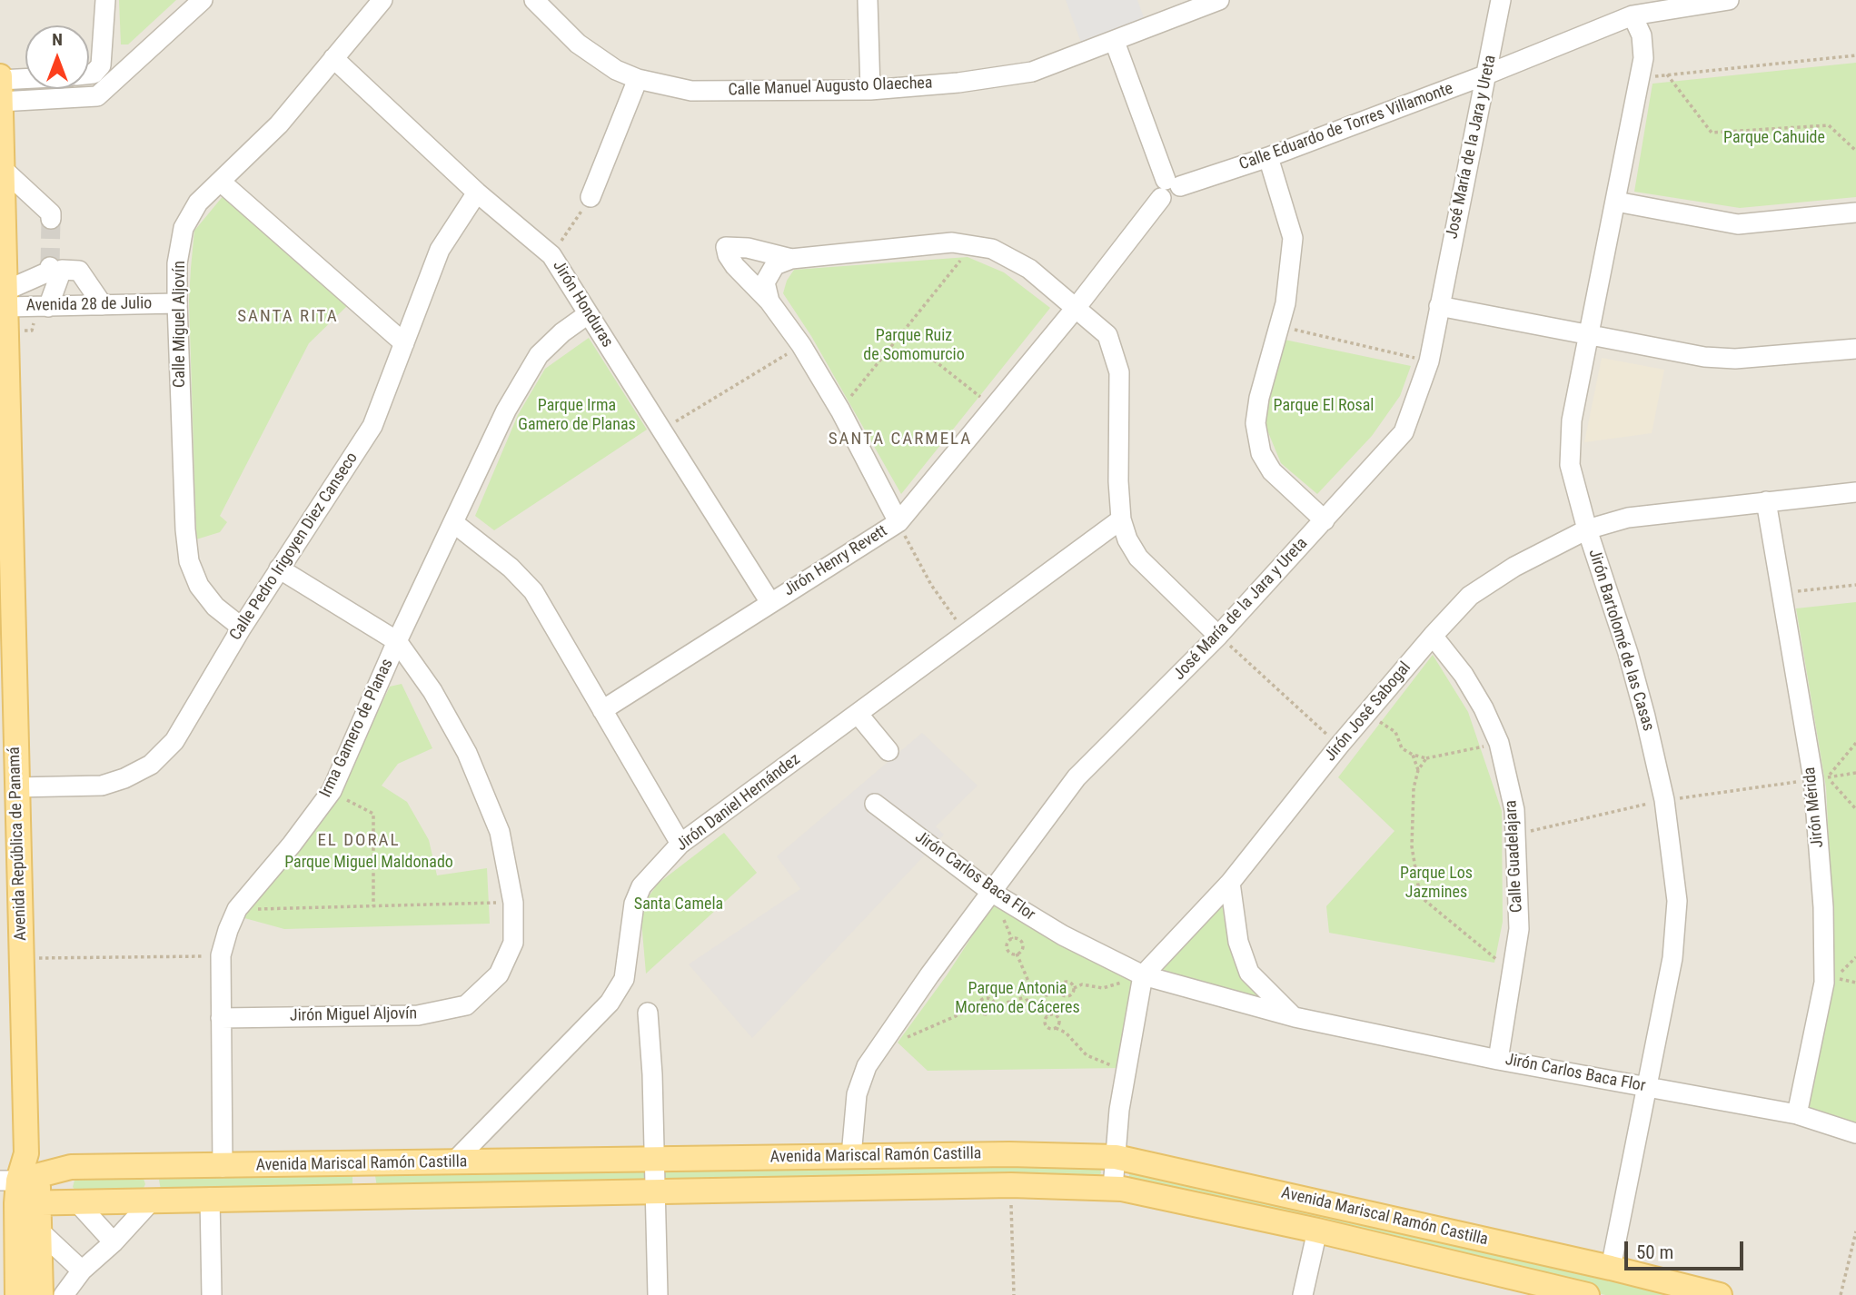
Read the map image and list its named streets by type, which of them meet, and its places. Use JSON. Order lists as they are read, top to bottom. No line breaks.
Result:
{"streets":{"main road":["Avenida República de Panamá","Avenida Mariscal Ramón Castilla"],"street":["Calle Manuel Augusto Olaechea","Calle Eduardo de Torres Villamonte","José María de la Jara y Ureta","Jirón Honduras","Avenida 28 de Julio","Calle Miguel Aljovín","Calle Pedro Irigoyen Diez Canseco","Jirón Henry Revett","Jirón Bartolomé de las Casas","Jirón José Sabogal","Irma Gamero de Planas","Jirón Daniel Hernández","Jirón Mérida","Calle Guadelajara","Jirón Carlos Baca Flor","Jirón Miguel Aljovín"]},"crossings":[["Calle Eduardo de Torres Villamonte","José María de la Jara y Ureta"],["Calle Eduardo de Torres Villamonte","Jirón Henry Revett"],["Calle Eduardo de Torres Villamonte","Jirón Bartolomé de las Casas"],["José María de la Jara y Ureta","Jirón Carlos Baca Flor"],["José María de la Jara y Ureta","Avenida Mariscal Ramón Castilla"],["Jirón Honduras","Calle Miguel Aljovín"],["Jirón Honduras","Calle Pedro Irigoyen Diez Canseco"],["Jirón Honduras","Jirón Henry Revett"],["Jirón Honduras","Irma Gamero de Planas"],["Avenida 28 de Julio","Calle Miguel Aljovín"],["Avenida 28 de Julio","Avenida República de Panamá"],["Calle Miguel Aljovín","Calle Pedro Irigoyen Diez Canseco"],["Calle Pedro Irigoyen Diez Canseco","Avenida República de Panamá"],["Calle Pedro Irigoyen Diez Canseco","Jirón Miguel Aljovín"],["Jirón Bartolomé de las Casas","Jirón José Sabogal"],["Jirón Bartolomé de las Casas","Jirón Carlos Baca Flor"],["Jirón Bartolomé de las Casas","Avenida Mariscal Ramón Castilla"],["Jirón José Sabogal","Jirón Mérida"],["Jirón José Sabogal","Calle Guadelajara"],["Jirón José Sabogal","Jirón Carlos Baca Flor"],["Irma Gamero de Planas","Jirón Miguel Aljovín"],["Irma Gamero de Planas","Avenida Mariscal Ramón Castilla"],["Jirón Daniel Hernández","Avenida Mariscal Ramón Castilla"],["Jirón Mérida","Jirón Carlos Baca Flor"],["Avenida República de Panamá","Avenida Mariscal Ramón Castilla"],["Calle Guadelajara","Jirón Carlos Baca Flor"]],"districts":["SANTA RITA","SANTA CARMELA","EL DORAL"],"parks":["Parque Cahuide","Parque Ruiz de Somomurcio","Parque Irma Gamero de Planas","Parque El Rosal","Parque Miguel Maldonado","Parque Los Jazmines","Santa Camela","Parque Antonia Moreno de Cáceres"],"scale_bar":"50 m","north":"top"}
